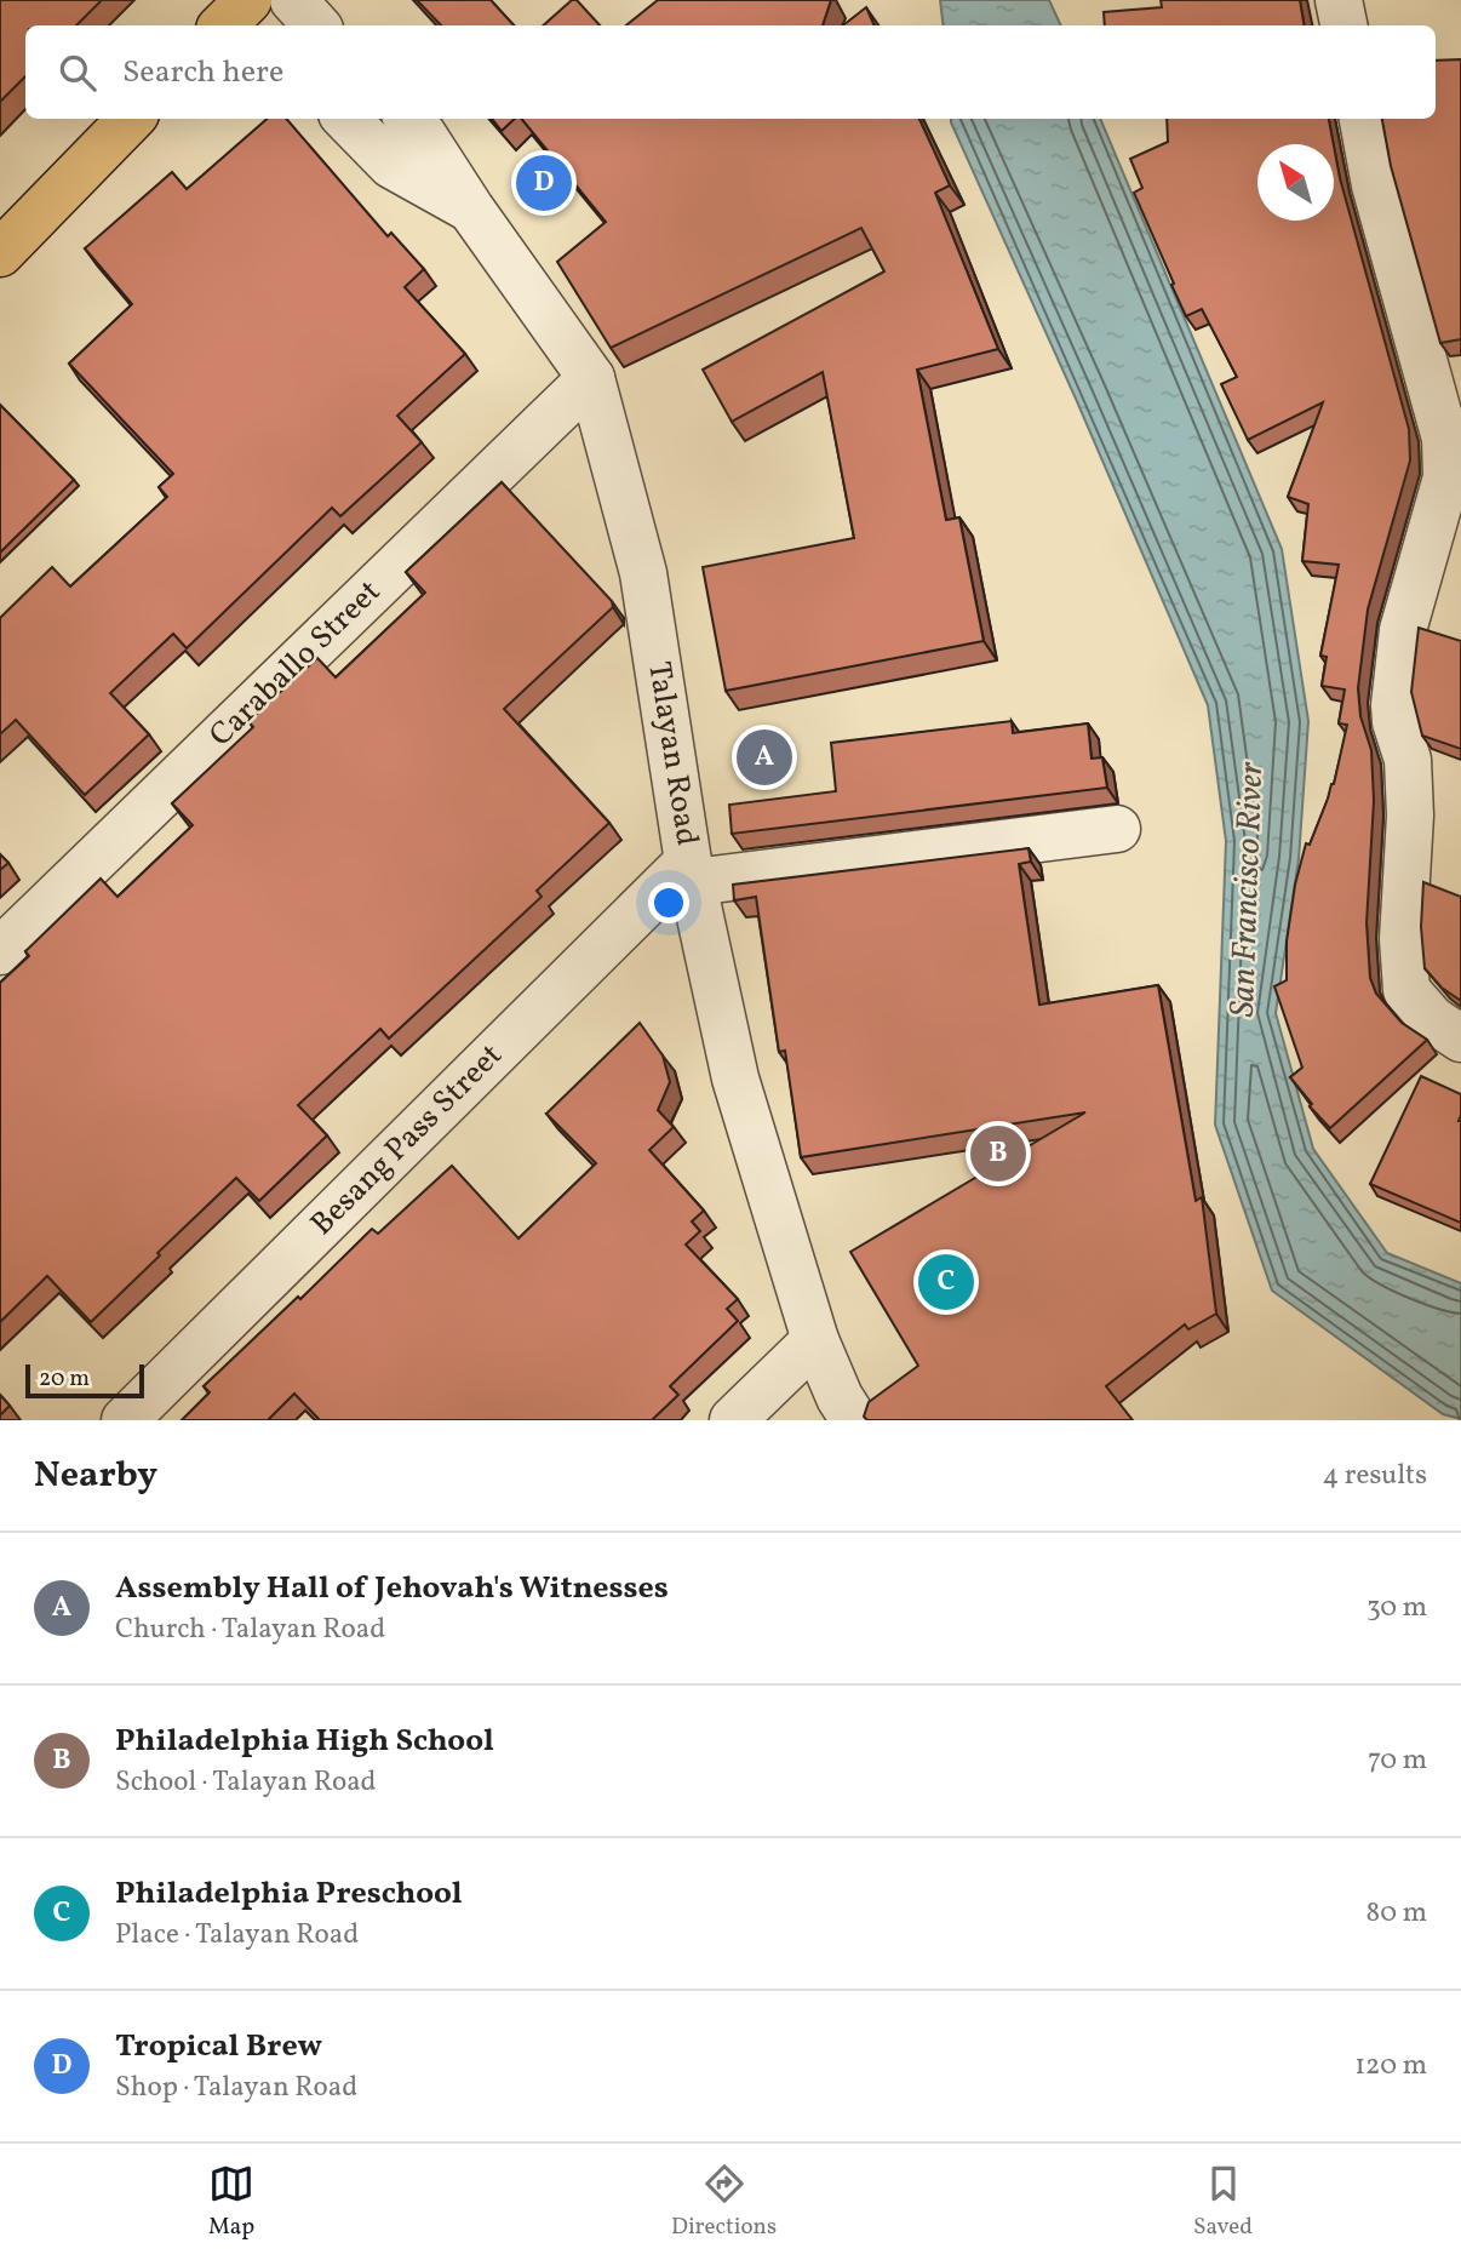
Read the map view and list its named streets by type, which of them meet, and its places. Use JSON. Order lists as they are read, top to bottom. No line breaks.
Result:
{"streets":{"street":["Caraballo Street","Talayan Road","Besang Pass Street"]},"crossings":[["Caraballo Street","Talayan Road"],["Talayan Road","Besang Pass Street"]],"water":["San Francisco River"],"scale_bar":"20 m","north":"top left","page":{"search":"Search here","pins":["D","A","B","C"],"scale":"20 m","heading":["Nearby","4 results"],"list":[{"mark":"A","name":"Assembly Hall of Jehovah's Witnesses","note":"Church · Talayan Road","value":"30 m"},{"mark":"B","name":"Philadelphia High School","note":"School · Talayan Road","value":"70 m"},{"mark":"C","name":"Philadelphia Preschool","note":"Place · Talayan Road","value":"80 m"},{"mark":"D","name":"Tropical Brew","note":"Shop · Talayan Road","value":"120 m"}],"nav":["Map","Directions","Saved"]}}
